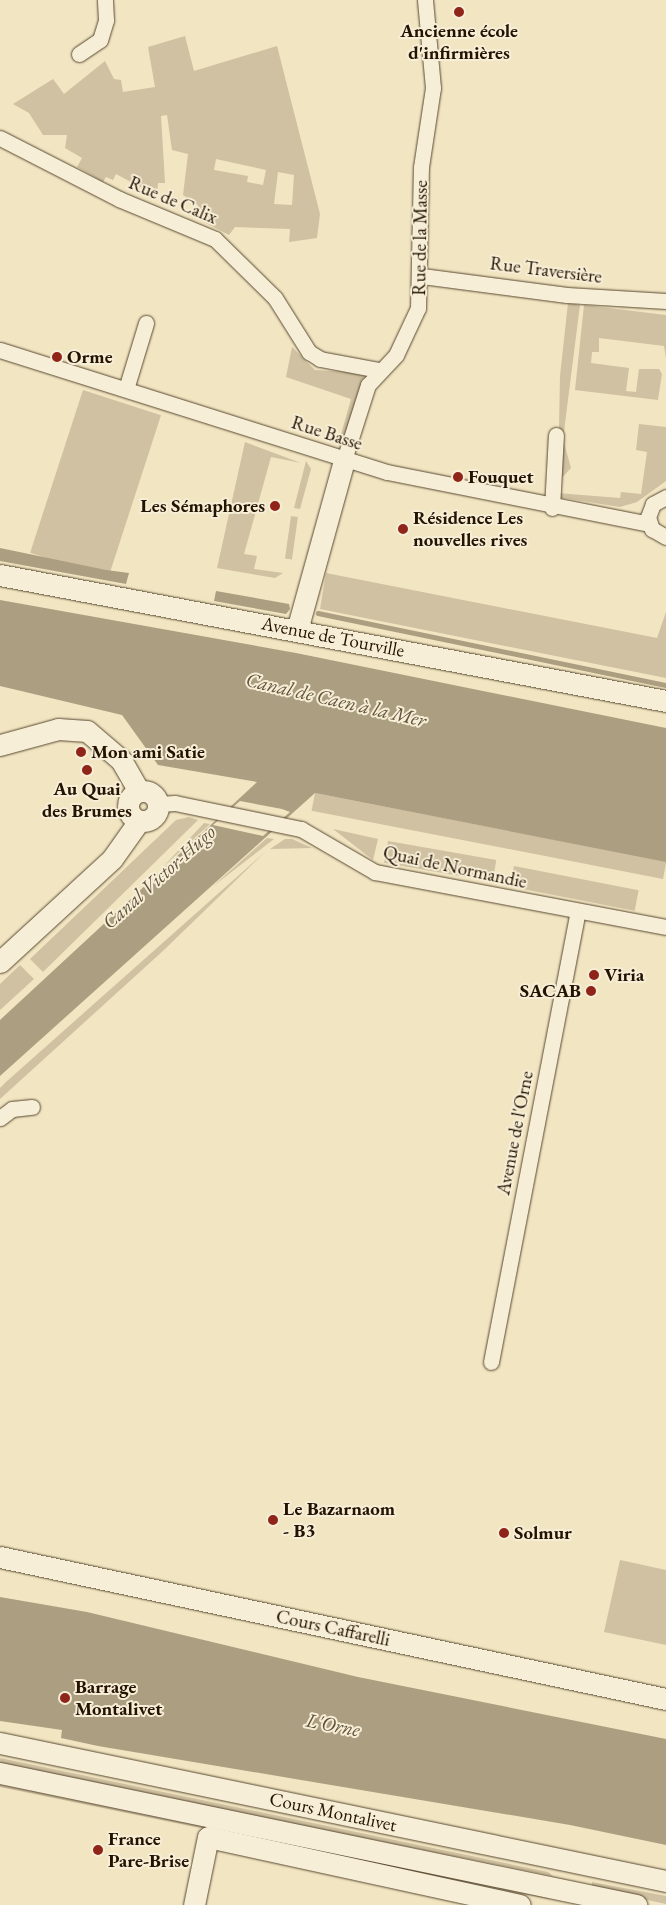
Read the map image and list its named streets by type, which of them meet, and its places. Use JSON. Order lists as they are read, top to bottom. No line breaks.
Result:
{"streets":{"street":["Rue de Calix","Rue de la Masse","Rue Traversière","Rue Basse","Avenue de Tourville","Quai de Normandie","Avenue de l'Orne","Cours Caffarelli","Cours Montalivet"]},"crossings":[["Rue de Calix","Rue de la Masse"],["Rue de la Masse","Rue Traversière"],["Rue de la Masse","Rue Basse"],["Rue de la Masse","Avenue de Tourville"],["Quai de Normandie","Avenue de l'Orne"]],"water":["Canal de Caen à la Mer","Canal Victor-Hugo","L'Orne"],"places":["Ancienne école d'infirmières","Orme","Fouquet","Les Sémaphores","Résidence Les nouvelles rives","Mon ami Satie","Au Quai des Brumes","Viria","SACAB","Le Bazarnaom - B3","Solmur","Barrage Montalivet","France Pare-Brise"]}
